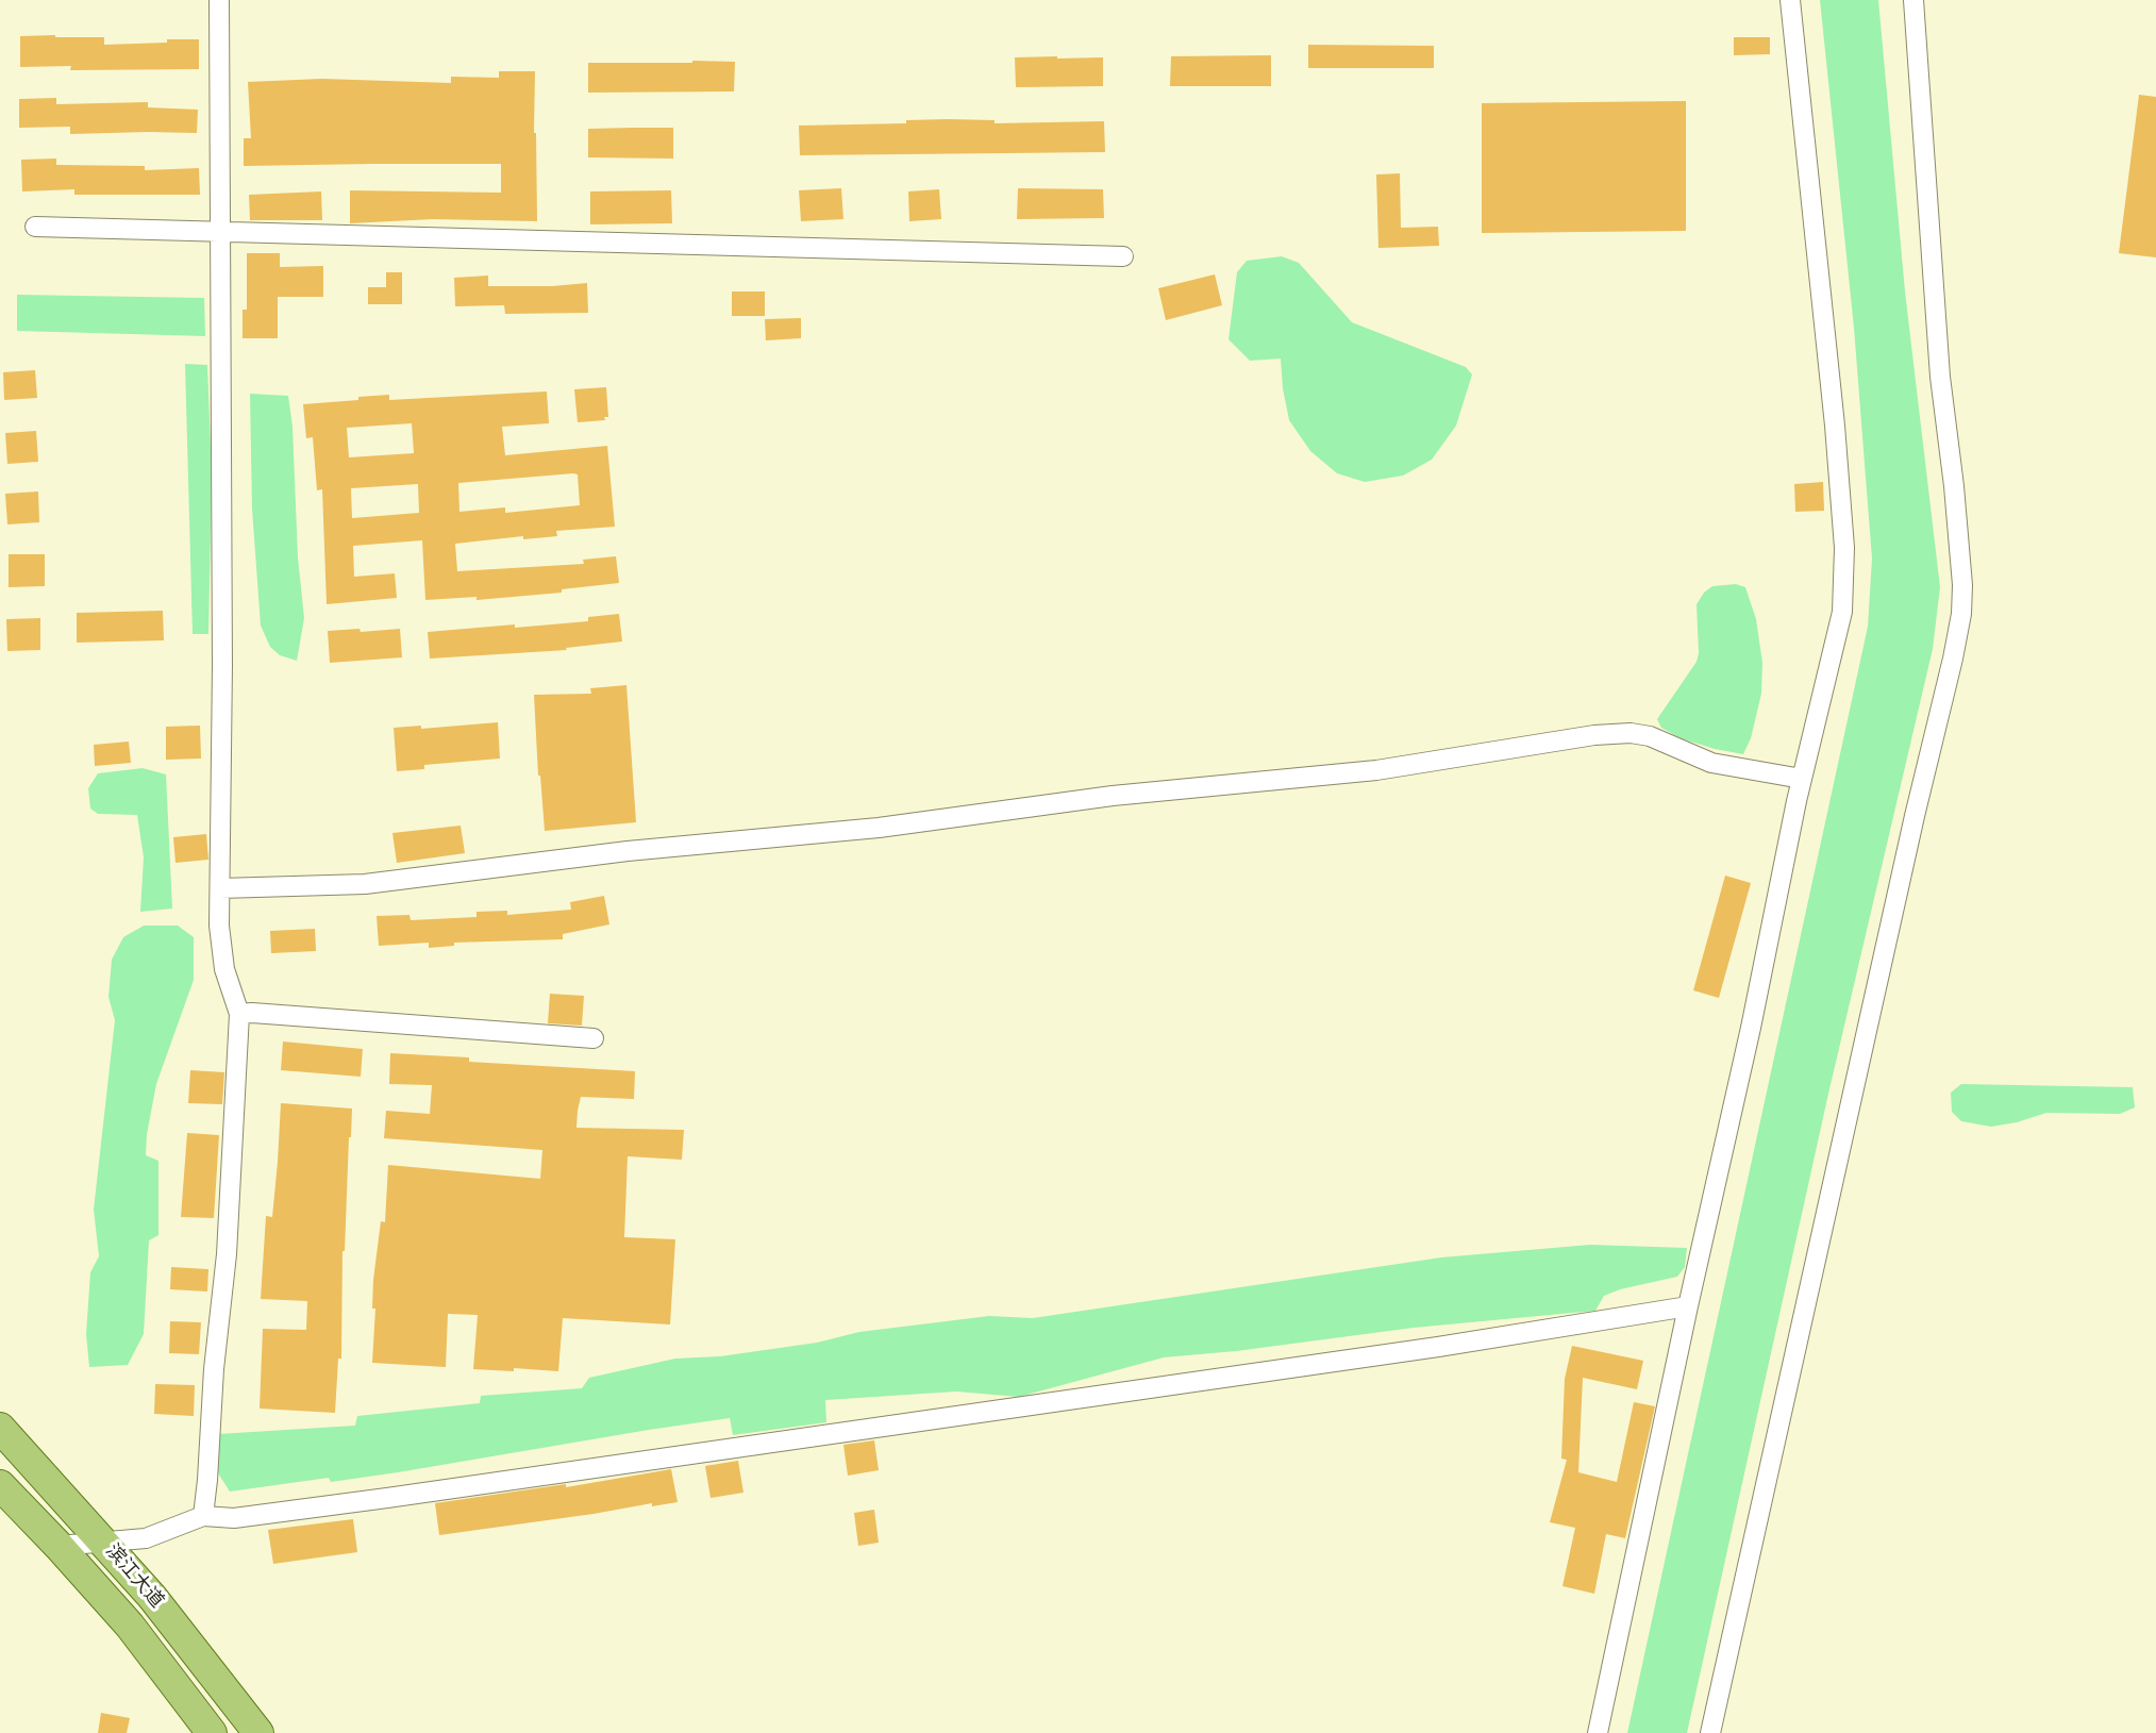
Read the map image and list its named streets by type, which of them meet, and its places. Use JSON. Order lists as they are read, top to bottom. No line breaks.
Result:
{"streets":{"main road":["滨江大道"]}}
